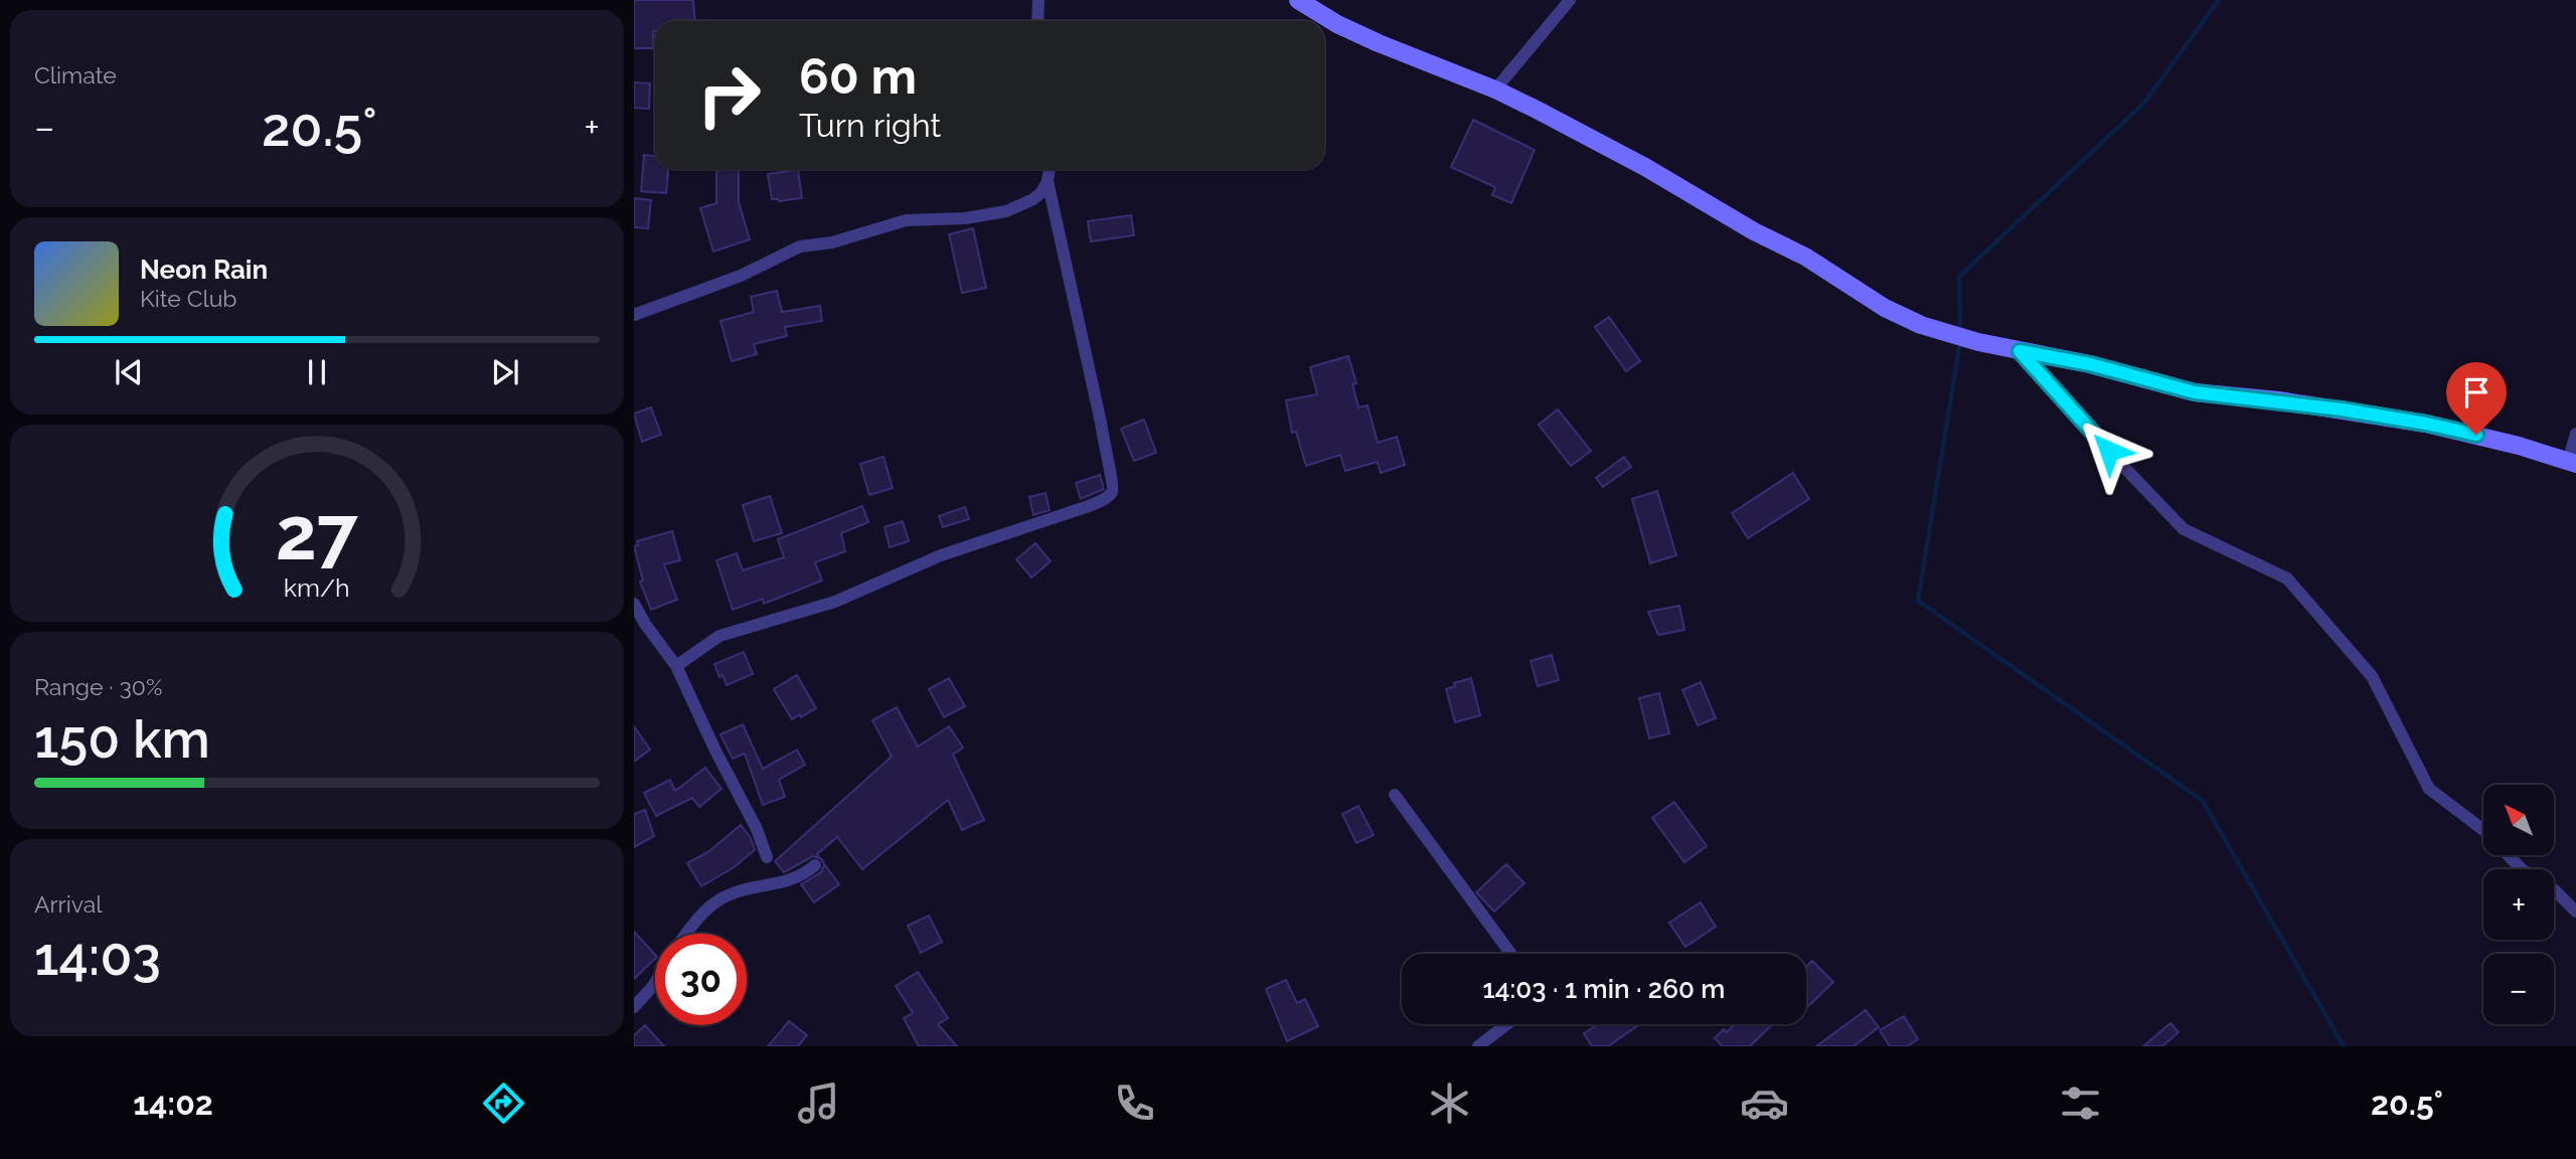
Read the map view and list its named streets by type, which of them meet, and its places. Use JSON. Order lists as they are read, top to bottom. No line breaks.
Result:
{"north":"top left","page":{"tile":["Climate",["Range · 30%","150 km"],["Arrival","14:03"]],"turn":["60 m","Turn right"],"heat":["−","20.5°","+"],"song":["Neon Rain","Kite Club"],"map_buttons":["+","−"],"limit":"30","trip":"14:03 · 1 min · 260 m","tabs":["14:02","20.5°"],"gauge":["27","km/h"]}}
